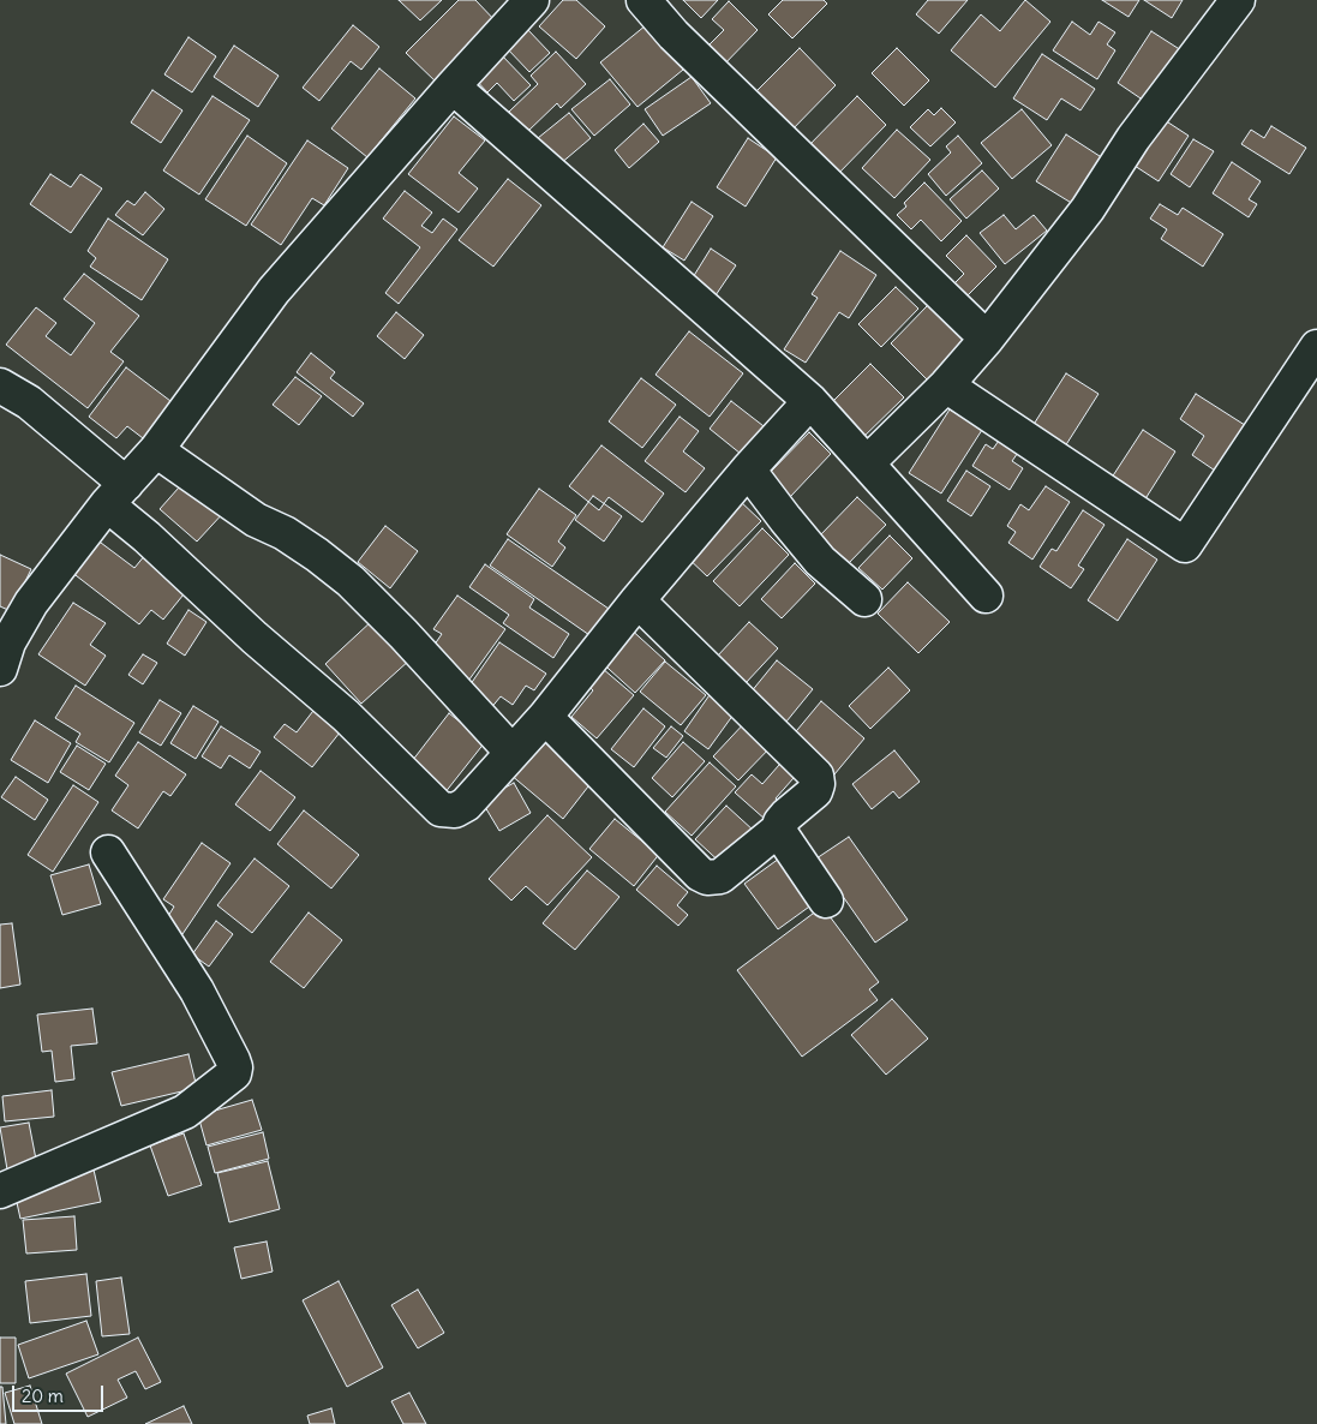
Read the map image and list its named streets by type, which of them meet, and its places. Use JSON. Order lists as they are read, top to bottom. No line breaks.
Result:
{"scale_bar":"20 m"}
